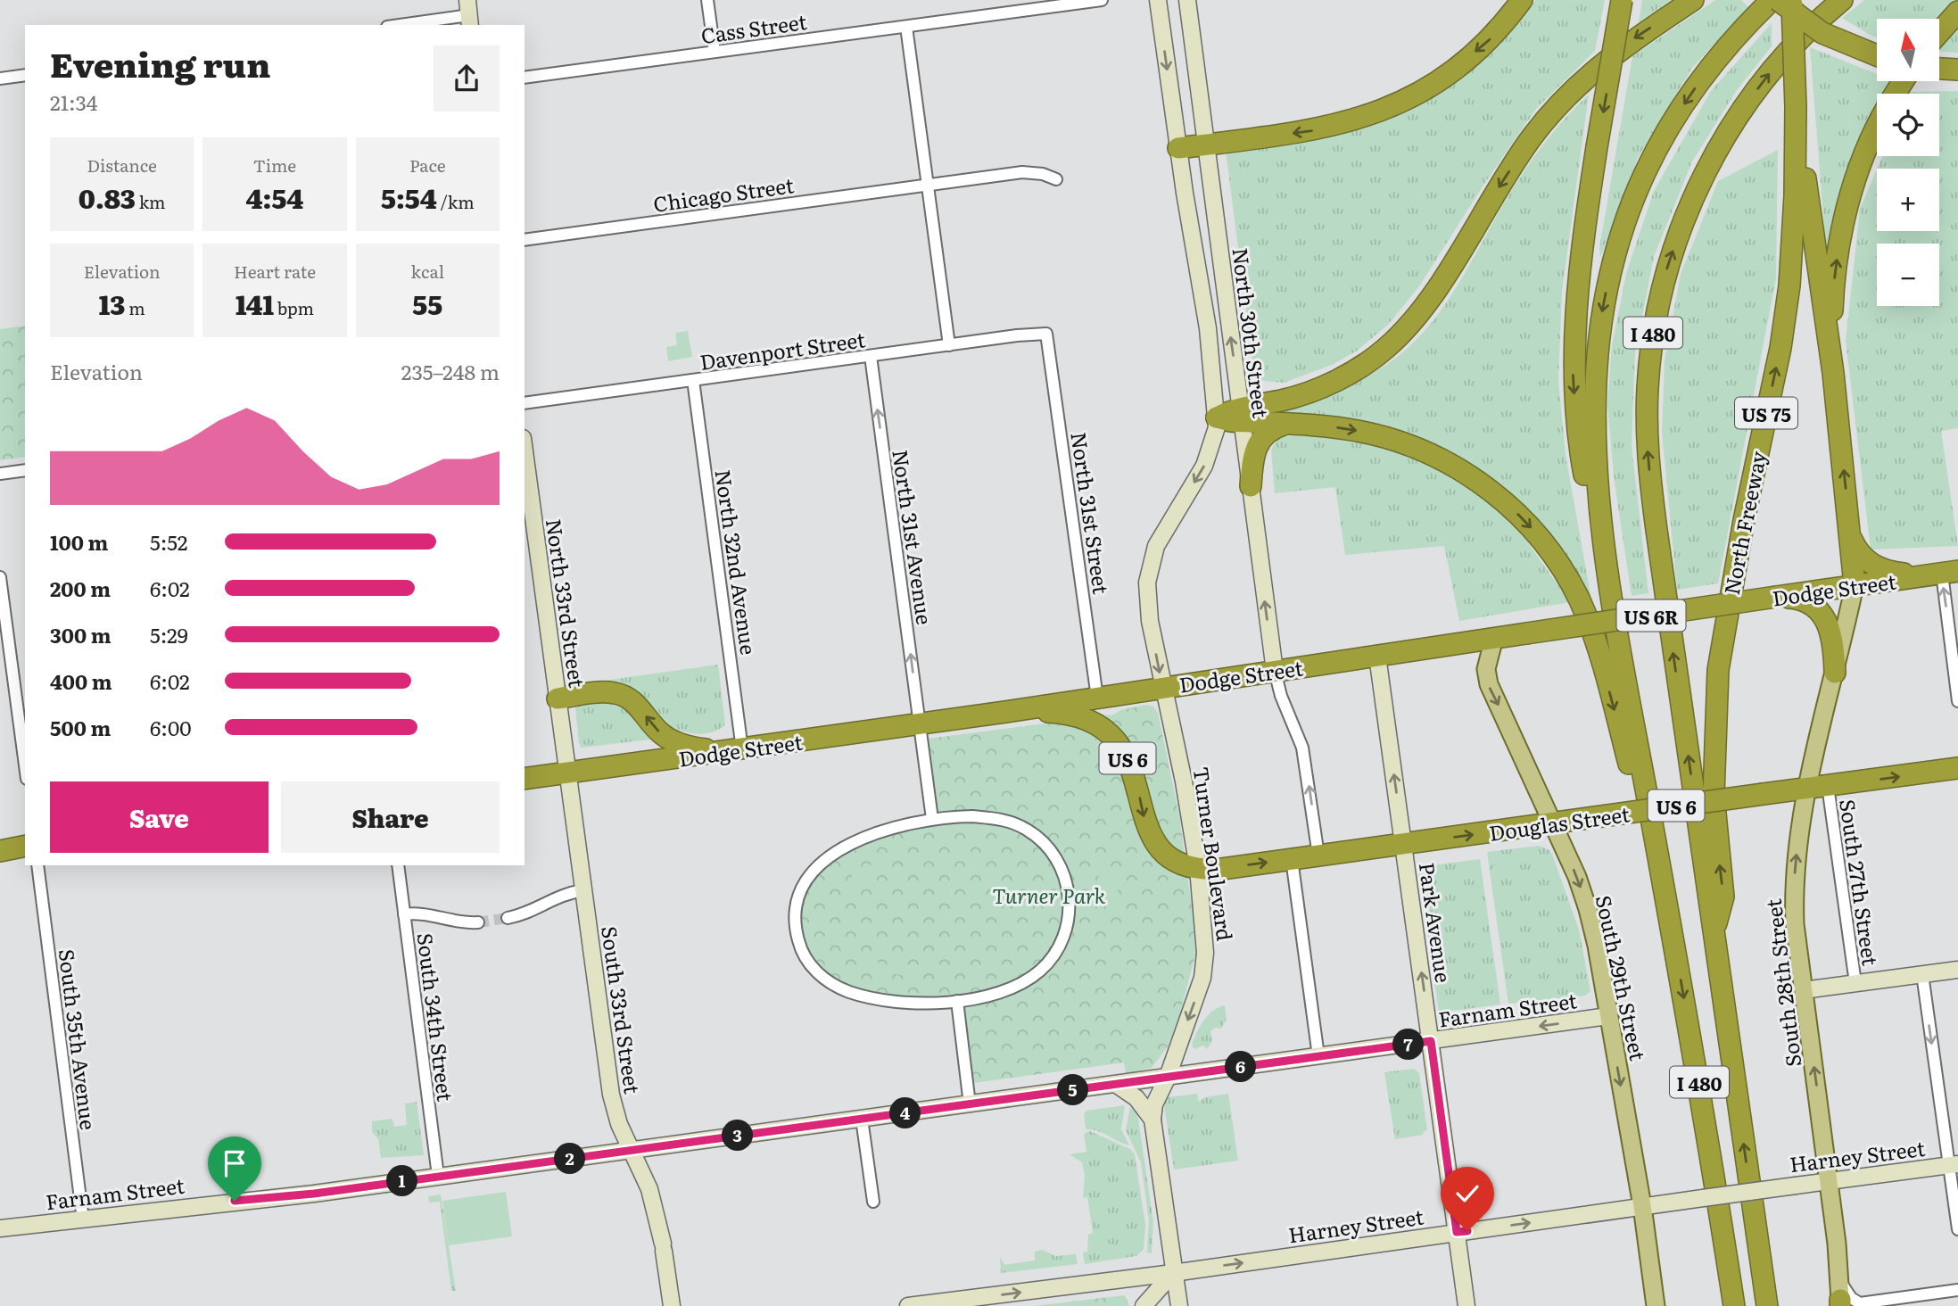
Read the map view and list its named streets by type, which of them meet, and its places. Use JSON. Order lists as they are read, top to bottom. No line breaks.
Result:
{"streets":{"highway":["I 480","US 75","North Freeway","Dodge Street","US 6R","US 6","Douglas Street"],"main road":["North 30th Street","North 33rd Street","Turner Boulevard","Park Avenue","South 29th Street","South 28th Street","Farnam Street","South 33rd Street","Harney Street"],"street":["Cass Street","Chicago Street","Davenport Street","North 31st Street","North 31st Avenue","North 32nd Avenue","South 27th Street","South 34th Street","South 35th Avenue"]},"crossings":[["North 30th Street","Dodge Street"],["I 480","North Freeway"],["Davenport Street","North 31st Street"],["Davenport Street","North 31st Avenue"],["Davenport Street","North 32nd Avenue"],["North 31st Street","Dodge Street"],["North 31st Avenue","Dodge Street"],["North 32nd Avenue","Dodge Street"],["Dodge Street","North 33rd Street"],["Dodge Street","US 6"],["Dodge Street","Turner Boulevard"],["Dodge Street","Park Avenue"],["Dodge Street","South 29th Street"],["Dodge Street","South 28th Street"],["Dodge Street","South 33rd Street"],["North 33rd Street","South 33rd Street"],["US 6","Douglas Street"],["US 6","Turner Boulevard"],["Douglas Street","Turner Boulevard"],["Douglas Street","South 27th Street"],["Douglas Street","Park Avenue"],["Douglas Street","South 29th Street"],["Douglas Street","South 28th Street"],["Turner Boulevard","Farnam Street"],["Turner Boulevard","Harney Street"],["South 27th Street","South 28th Street"],["Park Avenue","Farnam Street"],["Park Avenue","Harney Street"],["South 29th Street","Farnam Street"],["South 29th Street","Harney Street"],["South 28th Street","Harney Street"],["Farnam Street","South 33rd Street"],["Farnam Street","South 34th Street"],["Farnam Street","South 35th Avenue"]],"one_way":["North 31st Avenue","Douglas Street","Turner Boulevard","Park Avenue","South 29th Street","South 28th Street","Harney Street"],"parks":["Turner Park"],"north":"top","page":{"map_buttons":["+","−"],"heading":["Evening run","21:34"],"stats":[["Distance","0.83 km"],["Time","4:54"],["Pace","5:54 /km"],["Elevation","13 m"],["Heart rate","141 bpm"],["kcal","55"]],"chart":["Elevation","235–248 m"],"list":[{"name":"100 m","note":"5:52"},{"name":"200 m","note":"6:02"},{"name":"300 m","note":"5:29"},{"name":"400 m","note":"6:02"},{"name":"500 m","note":"6:00"}],"buttons":["Save","Share"],"pins":["7","6","5","4","3","2","1"]}}
